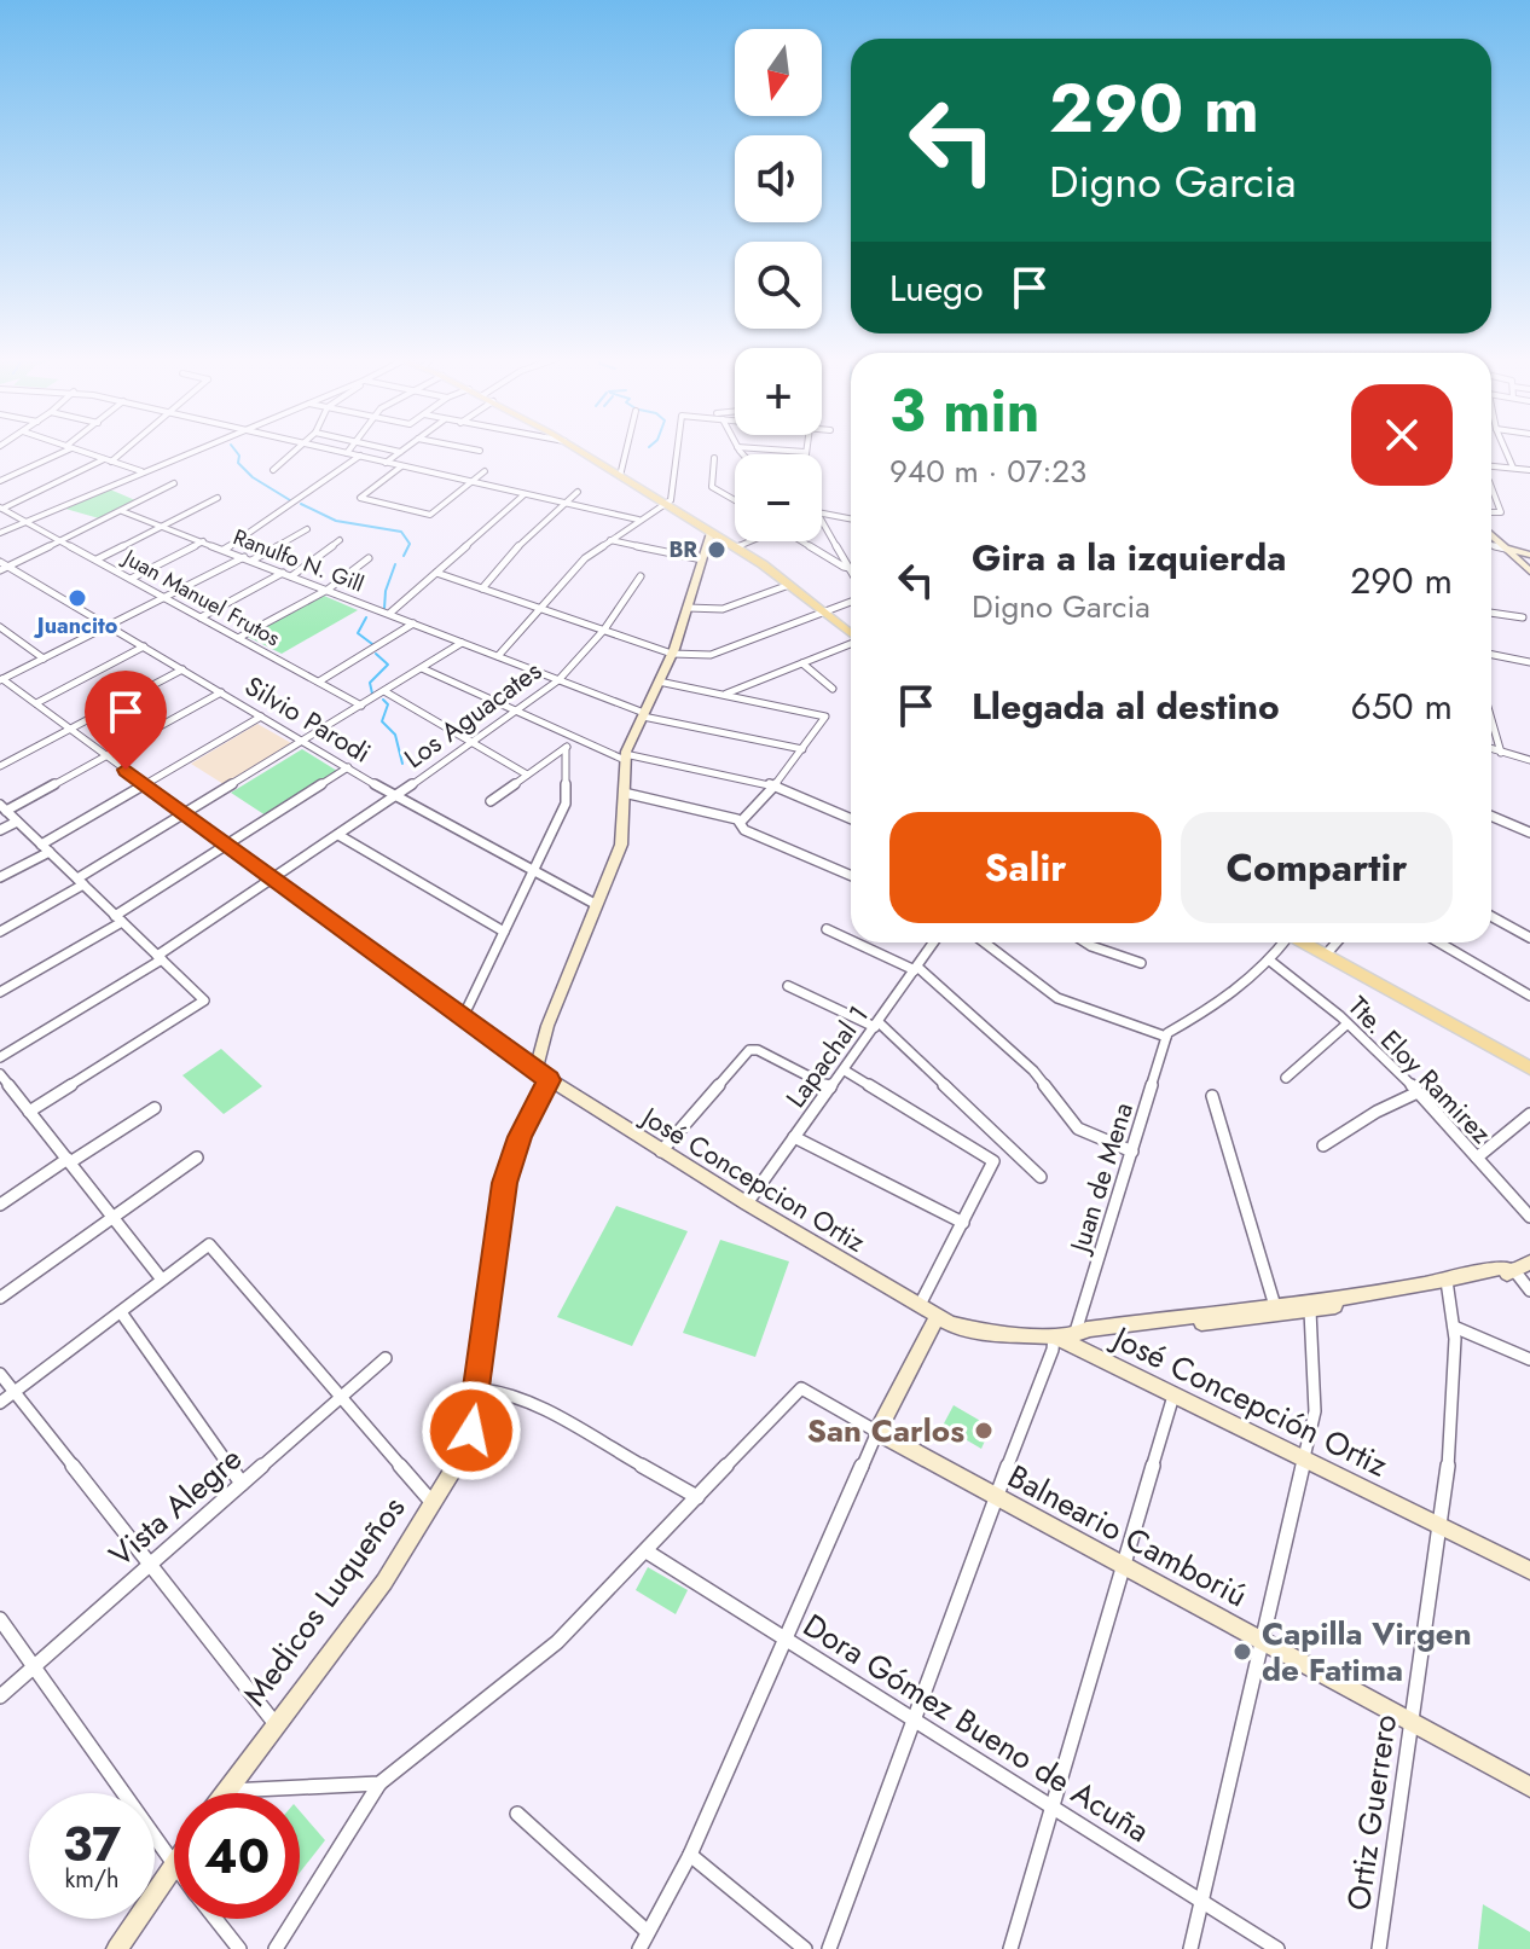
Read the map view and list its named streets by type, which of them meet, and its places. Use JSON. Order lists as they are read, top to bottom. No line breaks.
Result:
{"streets":{"street":["Ranulfo N. Gill","Juan Manuel Frutos","Los Aguacates","Silvio Parodi","Lapachal 1","Tte. Eloy Ramirez","Juan de Mena","José Concepcion Ortiz","José Concepción Ortiz","Vista Alegre","Balneario Camboriú","Medicos Luqueños","Dora Gómez Bueno de Acuña","Ortiz Guerrero"]},"crossings":[["Ranulfo N. Gill","Los Aguacates"],["Los Aguacates","Silvio Parodi"],["Silvio Parodi","Medicos Luqueños"],["Lapachal 1","José Concepcion Ortiz"],["José Concepcion Ortiz","José Concepción Ortiz"],["José Concepcion Ortiz","Medicos Luqueños"],["José Concepción Ortiz","Ortiz Guerrero"],["Balneario Camboriú","Ortiz Guerrero"]],"places":["BR","Juancito","San Carlos","Capilla Virgen de Fatima"],"north":"bottom","page":{"map_buttons":["+","−"],"turn":["290 m","Digno Garcia"],"then":"Luego","heading":["3 min","940 m · 07:23"],"list":[{"name":"Gira a la izquierda","note":"Digno Garcia","value":"290 m"},{"name":"Llegada al destino","value":"650 m"}],"buttons":["Salir","Compartir"],"speed":"37 km/h","limit":"40"}}
